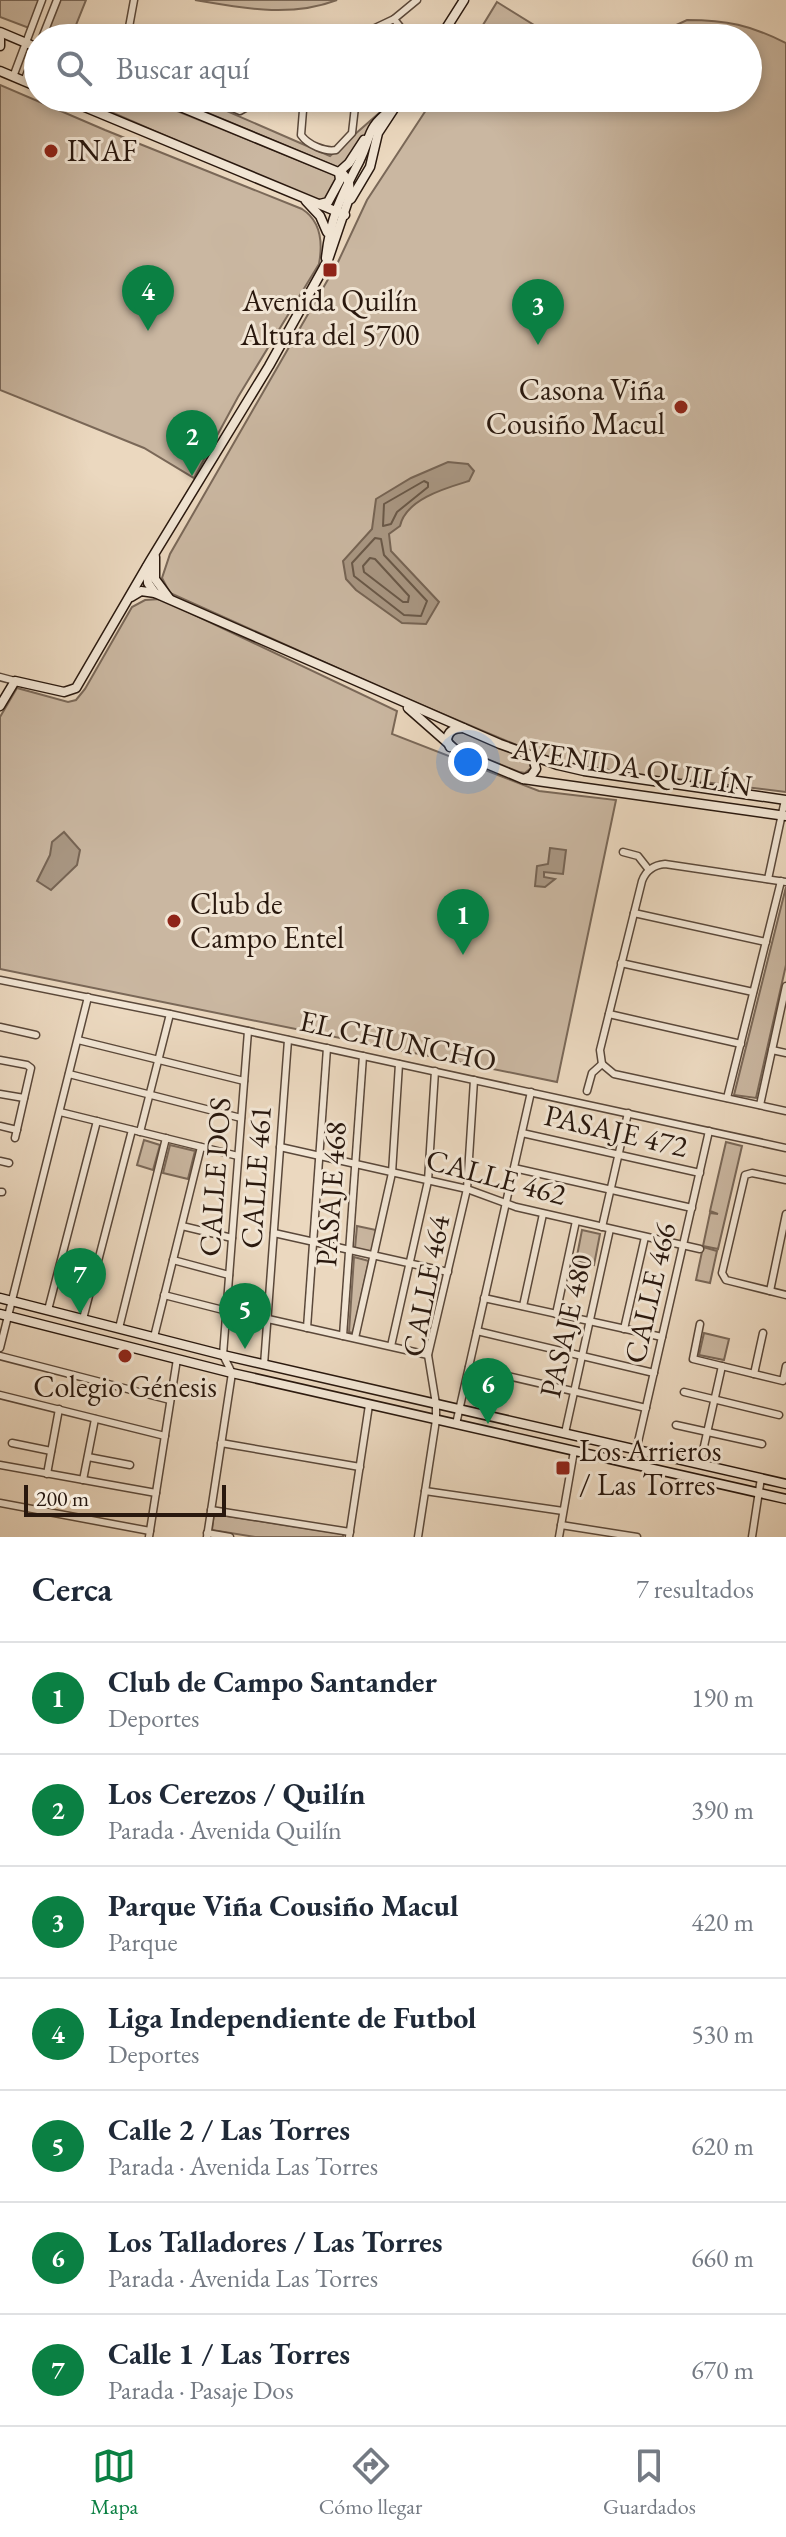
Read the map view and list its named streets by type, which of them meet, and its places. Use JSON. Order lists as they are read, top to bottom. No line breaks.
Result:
{"streets":{"main road":["AVENIDA QUILÍN"],"street":["EL CHUNCHO","PASAJE 472","CALLE DOS","CALLE 461","CALLE 462","PASAJE 468","CALLE 464","CALLE 466","PASAJE 480"]},"crossings":[["EL CHUNCHO","CALLE DOS"],["EL CHUNCHO","CALLE 461"],["EL CHUNCHO","PASAJE 468"],["EL CHUNCHO","CALLE 464"],["EL CHUNCHO","CALLE 466"],["PASAJE 472","CALLE 466"],["CALLE 461","CALLE 462"],["CALLE 462","PASAJE 468"],["CALLE 462","CALLE 464"],["CALLE 462","CALLE 466"],["CALLE 462","PASAJE 480"]],"places":{"other":["INAF","Casona Viña Cousiño Macul","Club de Campo Entel","Colegio Génesis"],"transit":["Avenida Quilín Altura del 5700","Los Arrieros / Las Torres"]},"scale_bar":"200 m","page":{"search":"Buscar aquí","pins":["4","3","2","1","7","5","6"],"scale":"200 m","heading":["Cerca","7 resultados"],"list":[{"mark":"1","name":"Club de Campo Santander","note":"Deportes","value":"190 m"},{"mark":"2","name":"Los Cerezos / Quilín","note":"Parada · Avenida Quilín","value":"390 m"},{"mark":"3","name":"Parque Viña Cousiño Macul","note":"Parque","value":"420 m"},{"mark":"4","name":"Liga Independiente de Futbol","note":"Deportes","value":"530 m"},{"mark":"5","name":"Calle 2 / Las Torres","note":"Parada · Avenida Las Torres","value":"620 m"},{"mark":"6","name":"Los Talladores / Las Torres","note":"Parada · Avenida Las Torres","value":"660 m"},{"mark":"7","name":"Calle 1 / Las Torres","note":"Parada · Pasaje Dos","value":"670 m"}],"nav":["Mapa","Cómo llegar","Guardados"]}}
